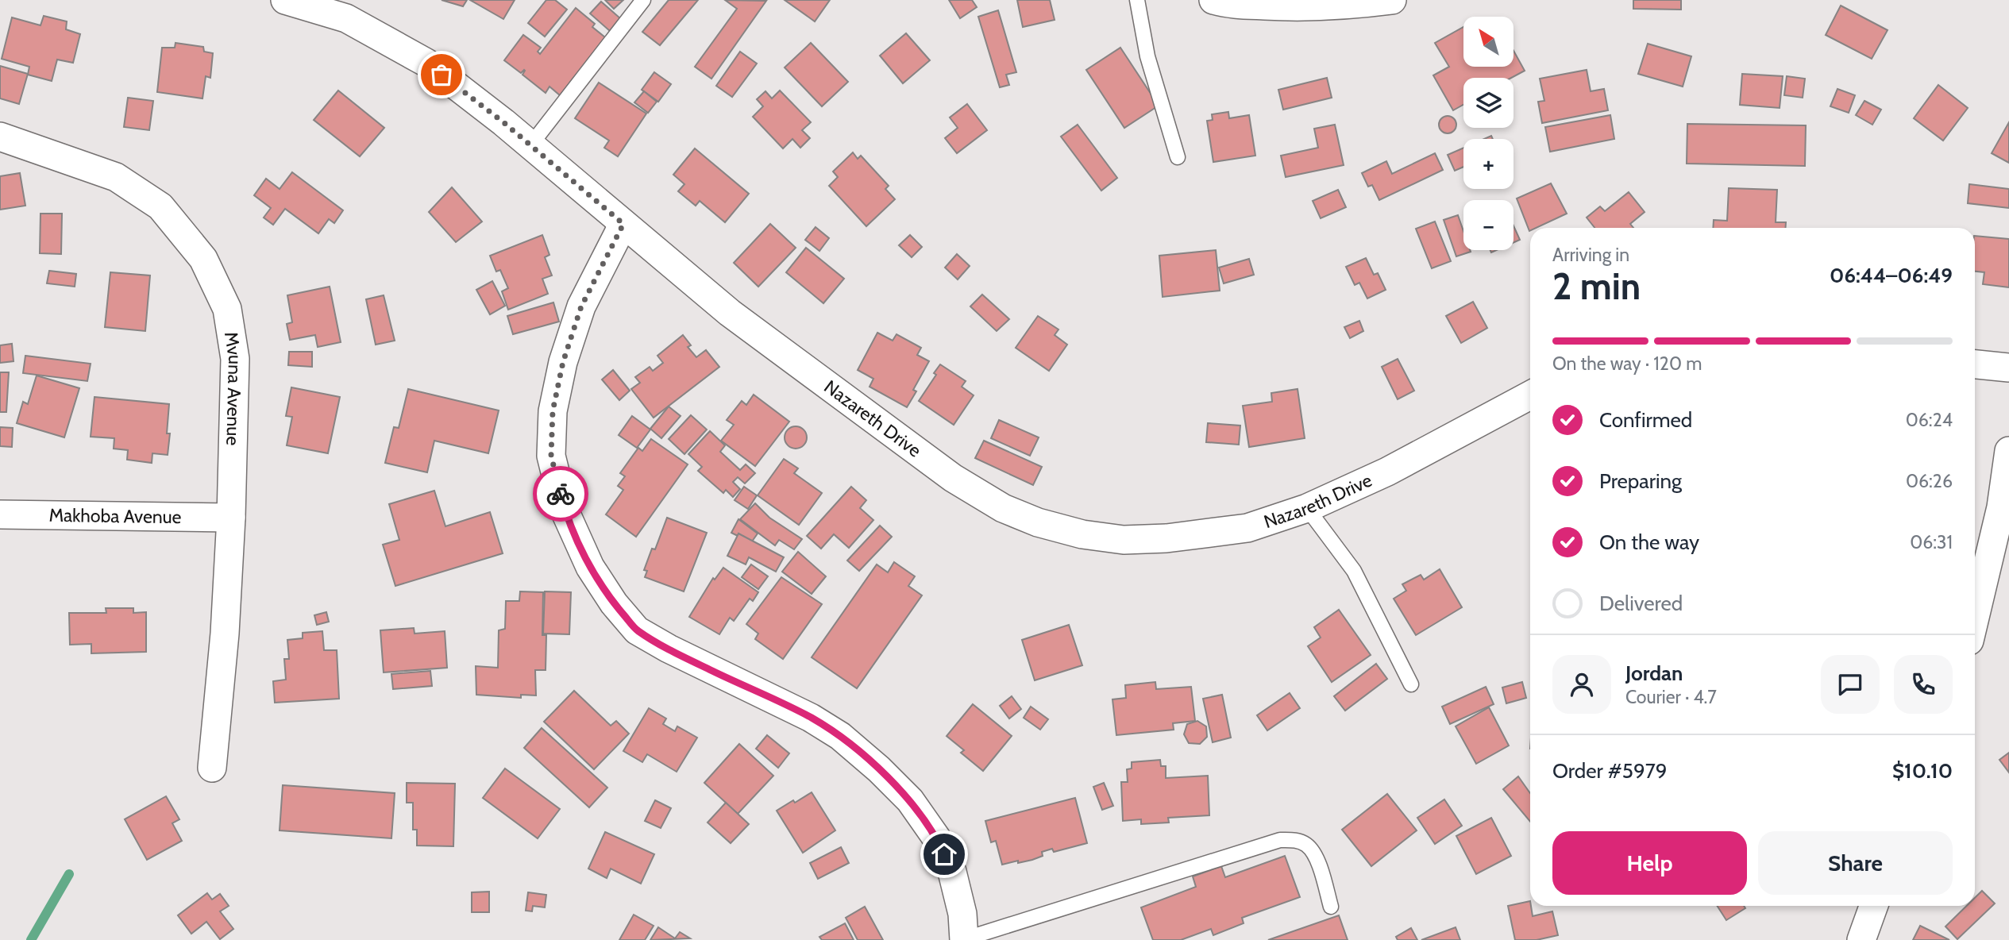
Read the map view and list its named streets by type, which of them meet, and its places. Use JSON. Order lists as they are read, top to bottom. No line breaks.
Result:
{"streets":{"street":["Mvuna Avenue","Nazareth Drive","Makhoba Avenue"]},"crossings":[["Mvuna Avenue","Makhoba Avenue"]],"north":"top left","page":{"map_buttons":["+","−"],"heading":["2 min","Arriving in","06:44–06:49"],"panel":["Jordan","Courier · 4.7","Order #5979","$10.10"],"bar":"On the way · 120 m","list":[["Confirmed","06:24"],["Preparing","06:26"],["On the way","06:31"],"Delivered"],"buttons":["Help","Share"]}}
